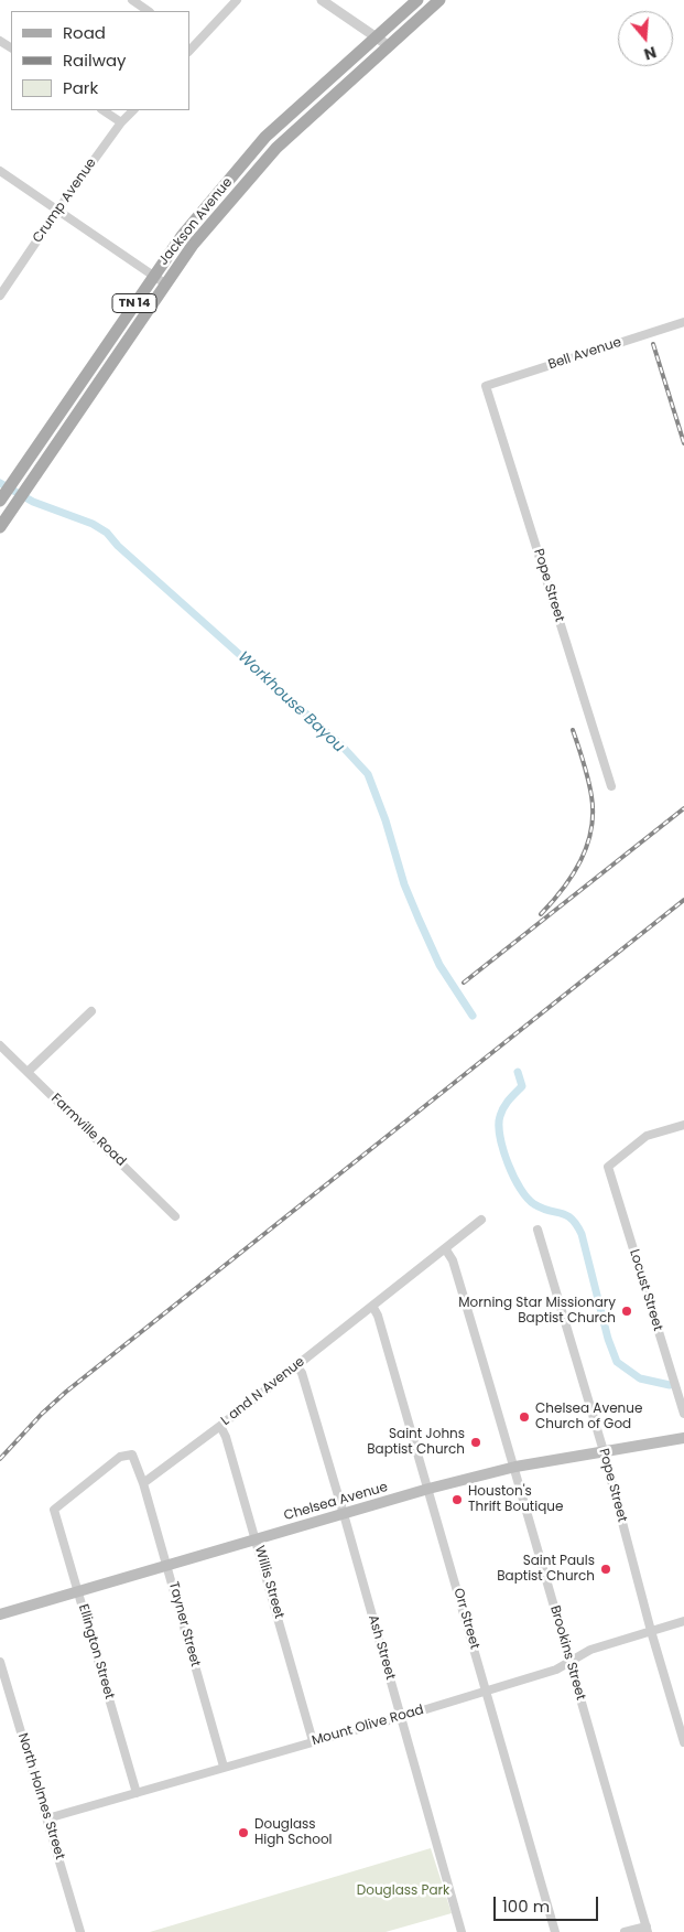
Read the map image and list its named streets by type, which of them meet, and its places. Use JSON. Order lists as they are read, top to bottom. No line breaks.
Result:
{"streets":{"main road":["Jackson Avenue","TN 14","Chelsea Avenue"],"street":["Crump Avenue","Bell Avenue","Pope Street","Farmville Road","Locust Street","L and N Avenue","Willis Street","Orr Street","Tayner Street","Ash Street","Ellington Street","Brookins Street","Mount Olive Road","North Holmes Street"]},"crossings":[["Bell Avenue","Pope Street"],["Pope Street","Chelsea Avenue"],["Pope Street","Mount Olive Road"],["L and N Avenue","Willis Street"],["L and N Avenue","Orr Street"],["L and N Avenue","Tayner Street"],["L and N Avenue","Ash Street"],["L and N Avenue","Ellington Street"],["L and N Avenue","Brookins Street"],["Chelsea Avenue","Willis Street"],["Chelsea Avenue","Orr Street"],["Chelsea Avenue","Tayner Street"],["Chelsea Avenue","Ash Street"],["Chelsea Avenue","Ellington Street"],["Chelsea Avenue","Brookins Street"],["Willis Street","Mount Olive Road"],["Orr Street","Mount Olive Road"],["Tayner Street","Ellington Street"],["Tayner Street","Mount Olive Road"],["Ash Street","Mount Olive Road"],["Ellington Street","Mount Olive Road"],["Brookins Street","Mount Olive Road"],["Mount Olive Road","North Holmes Street"]],"water":["Workhouse Bayou"],"parks":["Douglass Park"],"places":["Morning Star Missionary Baptist Church","Chelsea Avenue Church of God","Saint Johns Baptist Church","Houston's Thrift Boutique","Saint Pauls Baptist Church","Douglass High School"],"legend":["Road","Railway","Park"],"scale_bar":"100 m","north":"bottom"}
